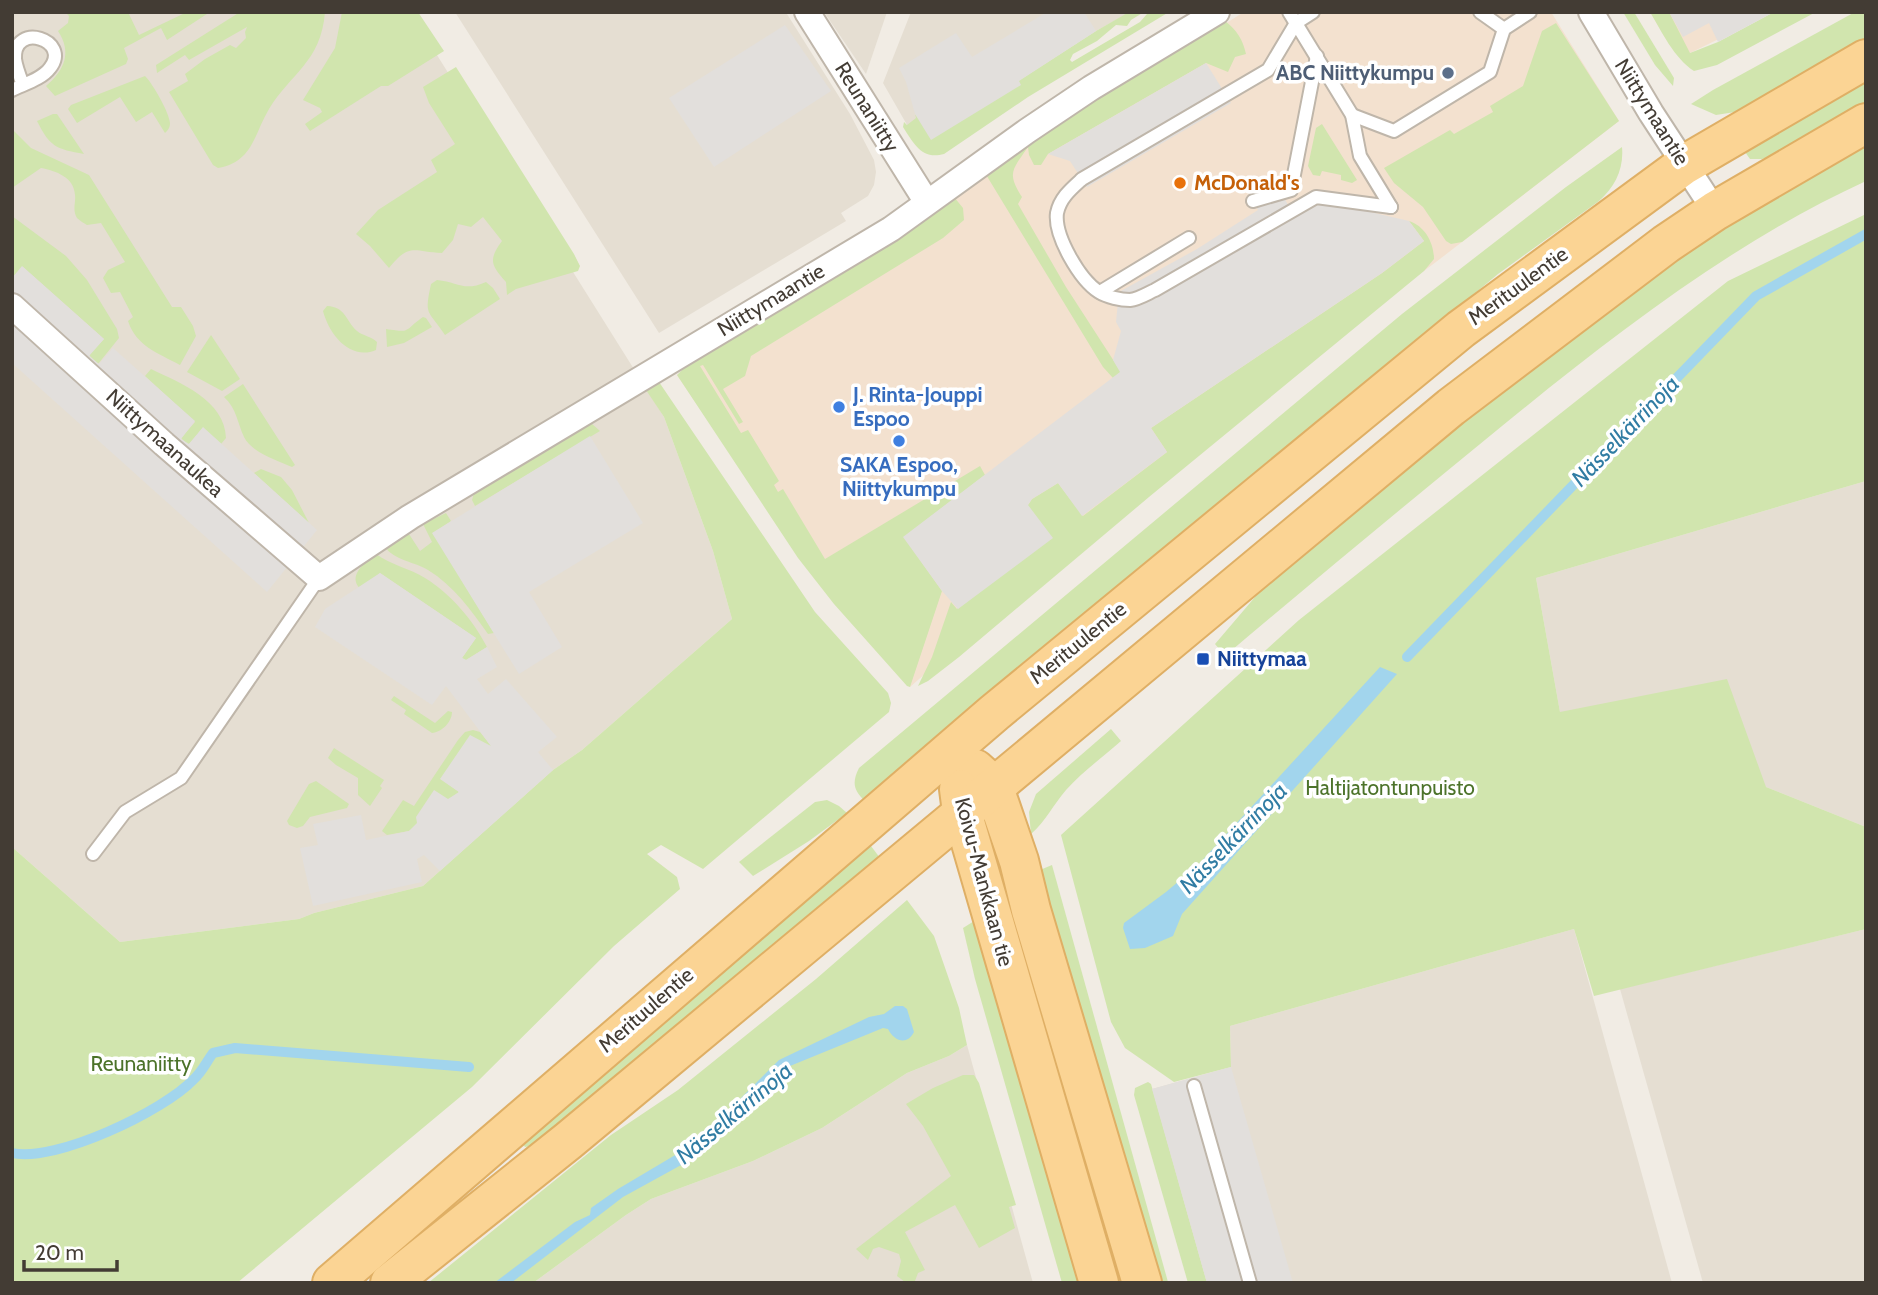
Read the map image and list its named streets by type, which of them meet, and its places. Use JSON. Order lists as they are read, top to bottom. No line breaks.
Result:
{"streets":{"main road":["Merituulentie","Koivu-Mankkaan tie"],"street":["Reunaniitty","Niittymaantie","Niittymaanaukea"]},"crossings":[["Reunaniitty","Niittymaantie"],["Niittymaantie","Merituulentie"],["Niittymaantie","Niittymaanaukea"],["Merituulentie","Koivu-Mankkaan tie"]],"water":["Nässelkärrinoja"],"parks":["Haltijatontunpuisto","Reunaniitty"],"places":{"other":["ABC Niittykumpu","McDonald's","J. Rinta-Jouppi Espoo","SAKA Espoo, Niittykumpu"],"transit":["Niittymaa"]},"scale_bar":"20 m"}
